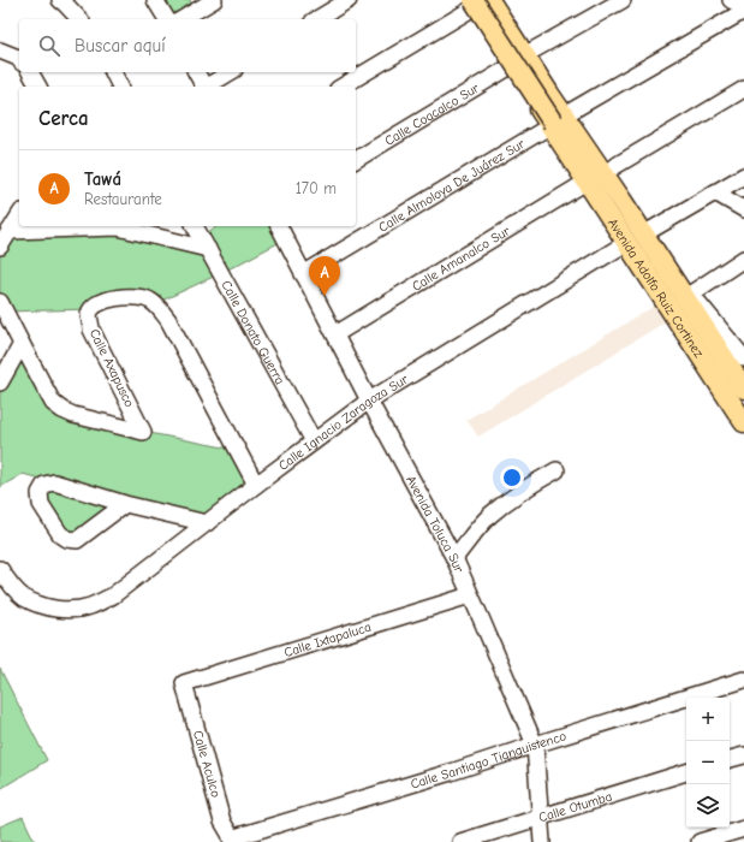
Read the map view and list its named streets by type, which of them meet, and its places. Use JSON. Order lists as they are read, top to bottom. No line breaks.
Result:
{"streets":{"main road":["Avenida Adolfo Ruiz Cortinez"],"street":["Calle Coacalco Sur","Calle Almoloya De Juárez Sur","Calle Amanalco Sur","Calle Donato Guerra","Calle Axapusco","Calle Ignacio Zaragoza Sur","Avenida Toluca Sur","Calle Ixtapaluca","Calle Santiago Tianguistenco","Calle Aculco","Calle Otumba"]},"crossings":[["Calle Coacalco Sur","Avenida Adolfo Ruiz Cortinez"],["Calle Almoloya De Juárez Sur","Avenida Adolfo Ruiz Cortinez"],["Calle Almoloya De Juárez Sur","Avenida Toluca Sur"],["Calle Amanalco Sur","Avenida Adolfo Ruiz Cortinez"],["Calle Amanalco Sur","Avenida Toluca Sur"],["Avenida Adolfo Ruiz Cortinez","Calle Ignacio Zaragoza Sur"],["Calle Donato Guerra","Calle Ignacio Zaragoza Sur"],["Calle Axapusco","Calle Ignacio Zaragoza Sur"],["Calle Ignacio Zaragoza Sur","Avenida Toluca Sur"],["Avenida Toluca Sur","Calle Ixtapaluca"],["Avenida Toluca Sur","Calle Santiago Tianguistenco"],["Avenida Toluca Sur","Calle Otumba"],["Calle Ixtapaluca","Calle Aculco"],["Calle Santiago Tianguistenco","Calle Aculco"]],"page":{"search":"Buscar aquí","heading":"Cerca","list":[{"mark":"A","name":"Tawá","note":"Restaurante","value":"170 m"}],"pins":"A","map_buttons":["+","−"]}}
